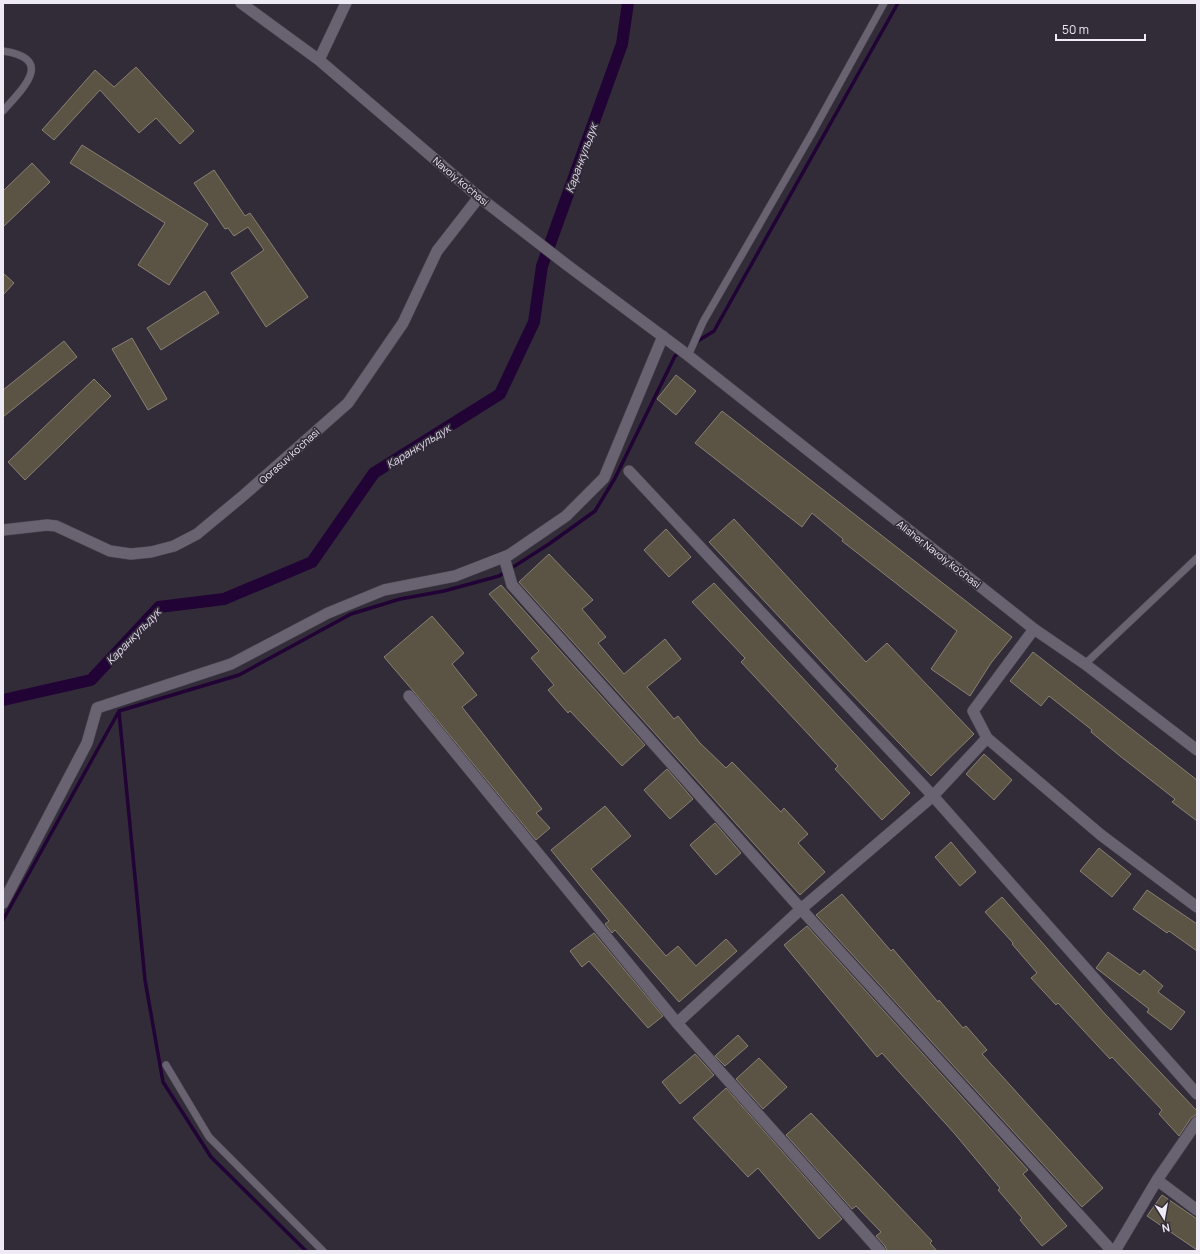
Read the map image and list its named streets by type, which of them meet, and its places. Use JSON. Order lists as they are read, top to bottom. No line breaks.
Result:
{"streets":{"street":["Navoiy ko'chasi","Qorasuv ko'chasi","Alisher Navoiy ko'chasi"]},"crossings":[["Navoiy ko'chasi","Qorasuv ko'chasi"],["Navoiy ko'chasi","Alisher Navoiy ko'chasi"]],"water":["Каранкульдук"],"scale_bar":"50 m","north":"bottom"}
